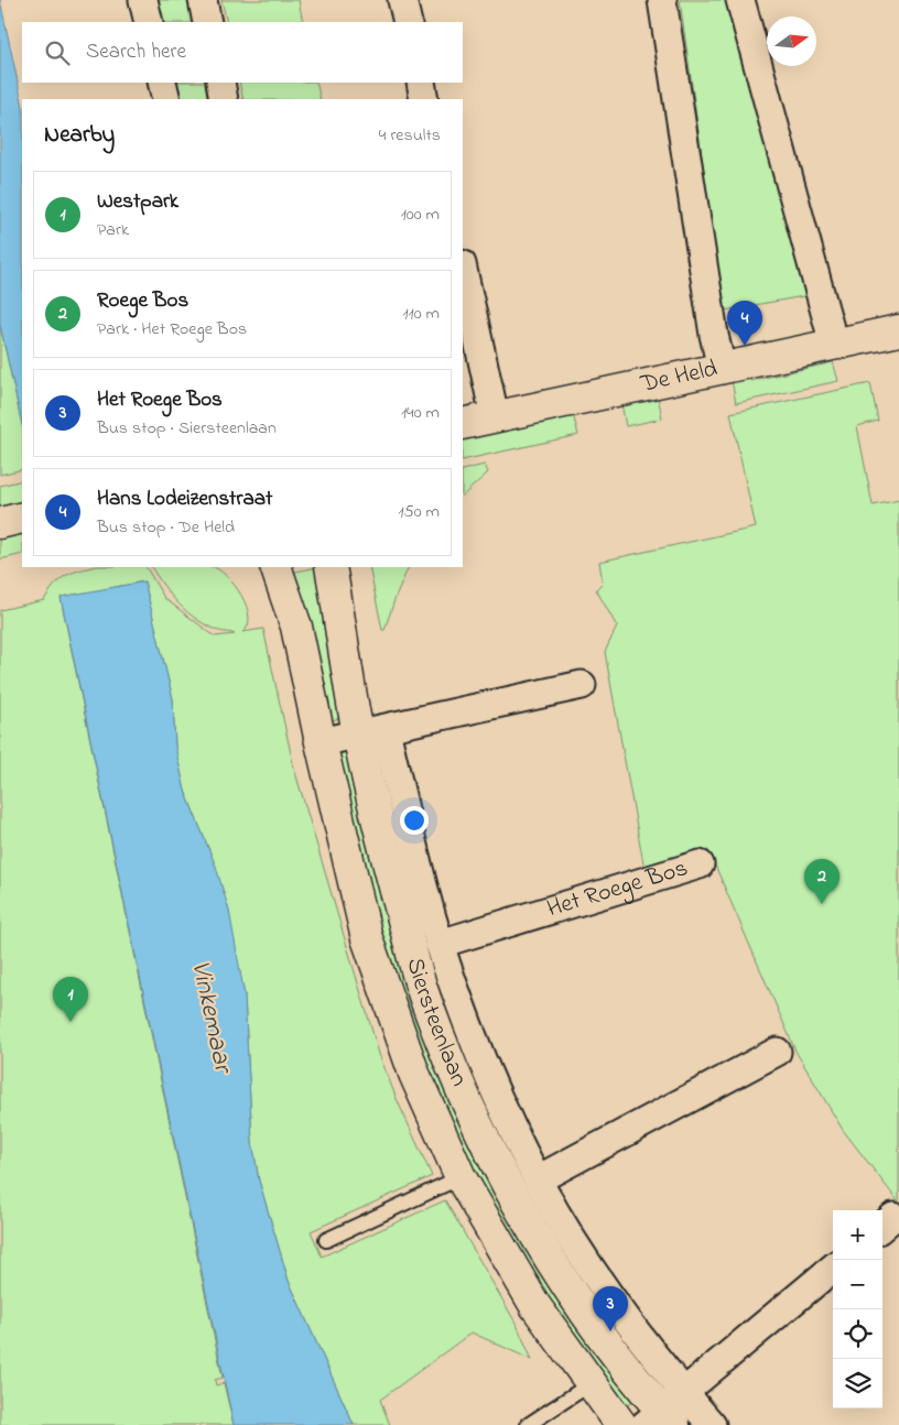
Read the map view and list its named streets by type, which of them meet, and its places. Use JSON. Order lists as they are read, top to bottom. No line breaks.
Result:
{"streets":{"main road":["De Held","Siersteenlaan"],"street":["Het Roege Bos"]},"crossings":[["Het Roege Bos","Siersteenlaan"]],"water":["Vinkemaar"],"north":"right","page":{"search":"Search here","heading":["Nearby","4 results"],"list":[{"mark":"1","name":"Westpark","note":"Park","value":"100 m"},{"mark":"2","name":"Roege Bos","note":"Park · Het Roege Bos","value":"110 m"},{"mark":"3","name":"Het Roege Bos","note":"Bus stop · Siersteenlaan","value":"140 m"},{"mark":"4","name":"Hans Lodeizenstraat","note":"Bus stop · De Held","value":"150 m"}],"pins":["4","2","1","3"],"map_buttons":["+","−"]}}
